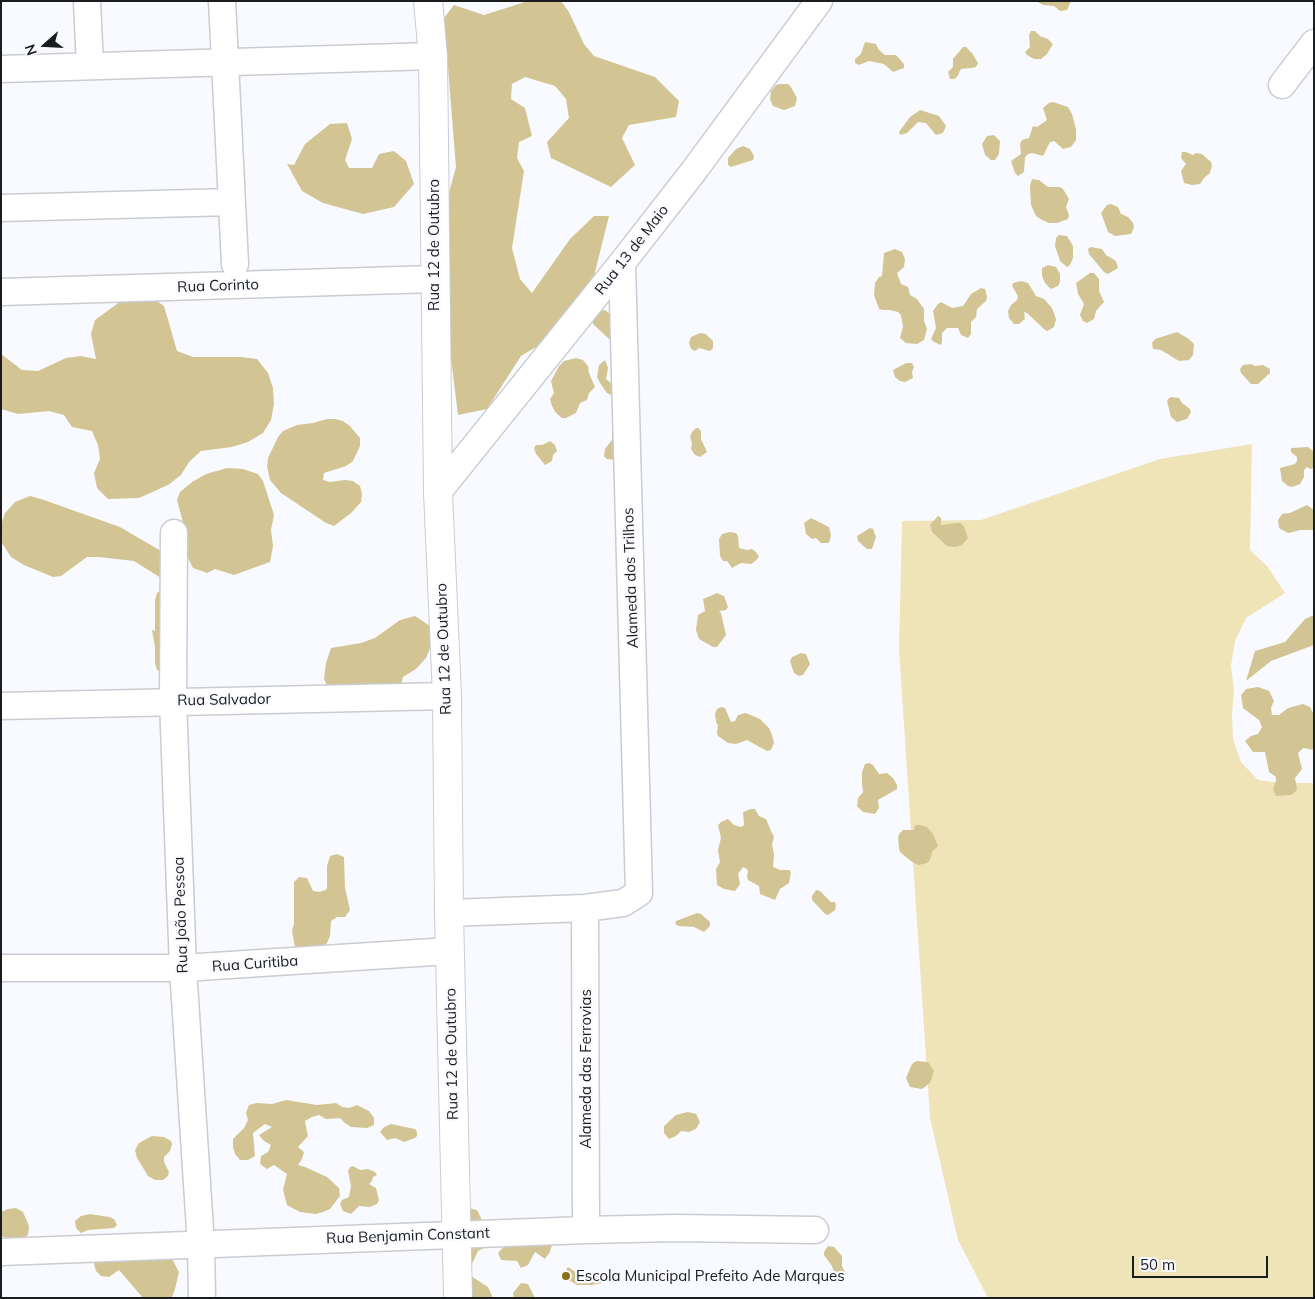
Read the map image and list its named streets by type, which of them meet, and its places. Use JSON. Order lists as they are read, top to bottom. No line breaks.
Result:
{"streets":{"main road":["Rua 12 de Outubro"],"street":["Rua 13 de Maio","Rua Corinto","Alameda dos Trilhos","Rua Salvador","Rua João Pessoa","Rua Curitiba","Alameda das Ferrovias","Rua Benjamin Constant"]},"crossings":[["Rua 12 de Outubro","Rua 13 de Maio"],["Rua 12 de Outubro","Rua Corinto"],["Rua 12 de Outubro","Rua Salvador"],["Rua 12 de Outubro","Rua Curitiba"],["Rua 12 de Outubro","Rua Benjamin Constant"],["Rua 13 de Maio","Alameda dos Trilhos"],["Alameda dos Trilhos","Alameda das Ferrovias"],["Rua Salvador","Rua João Pessoa"],["Rua João Pessoa","Rua Curitiba"],["Rua João Pessoa","Rua Benjamin Constant"],["Alameda das Ferrovias","Rua Benjamin Constant"]],"places":["Escola Municipal Prefeito Ade Marques"],"scale_bar":"50 m","north":"left"}
